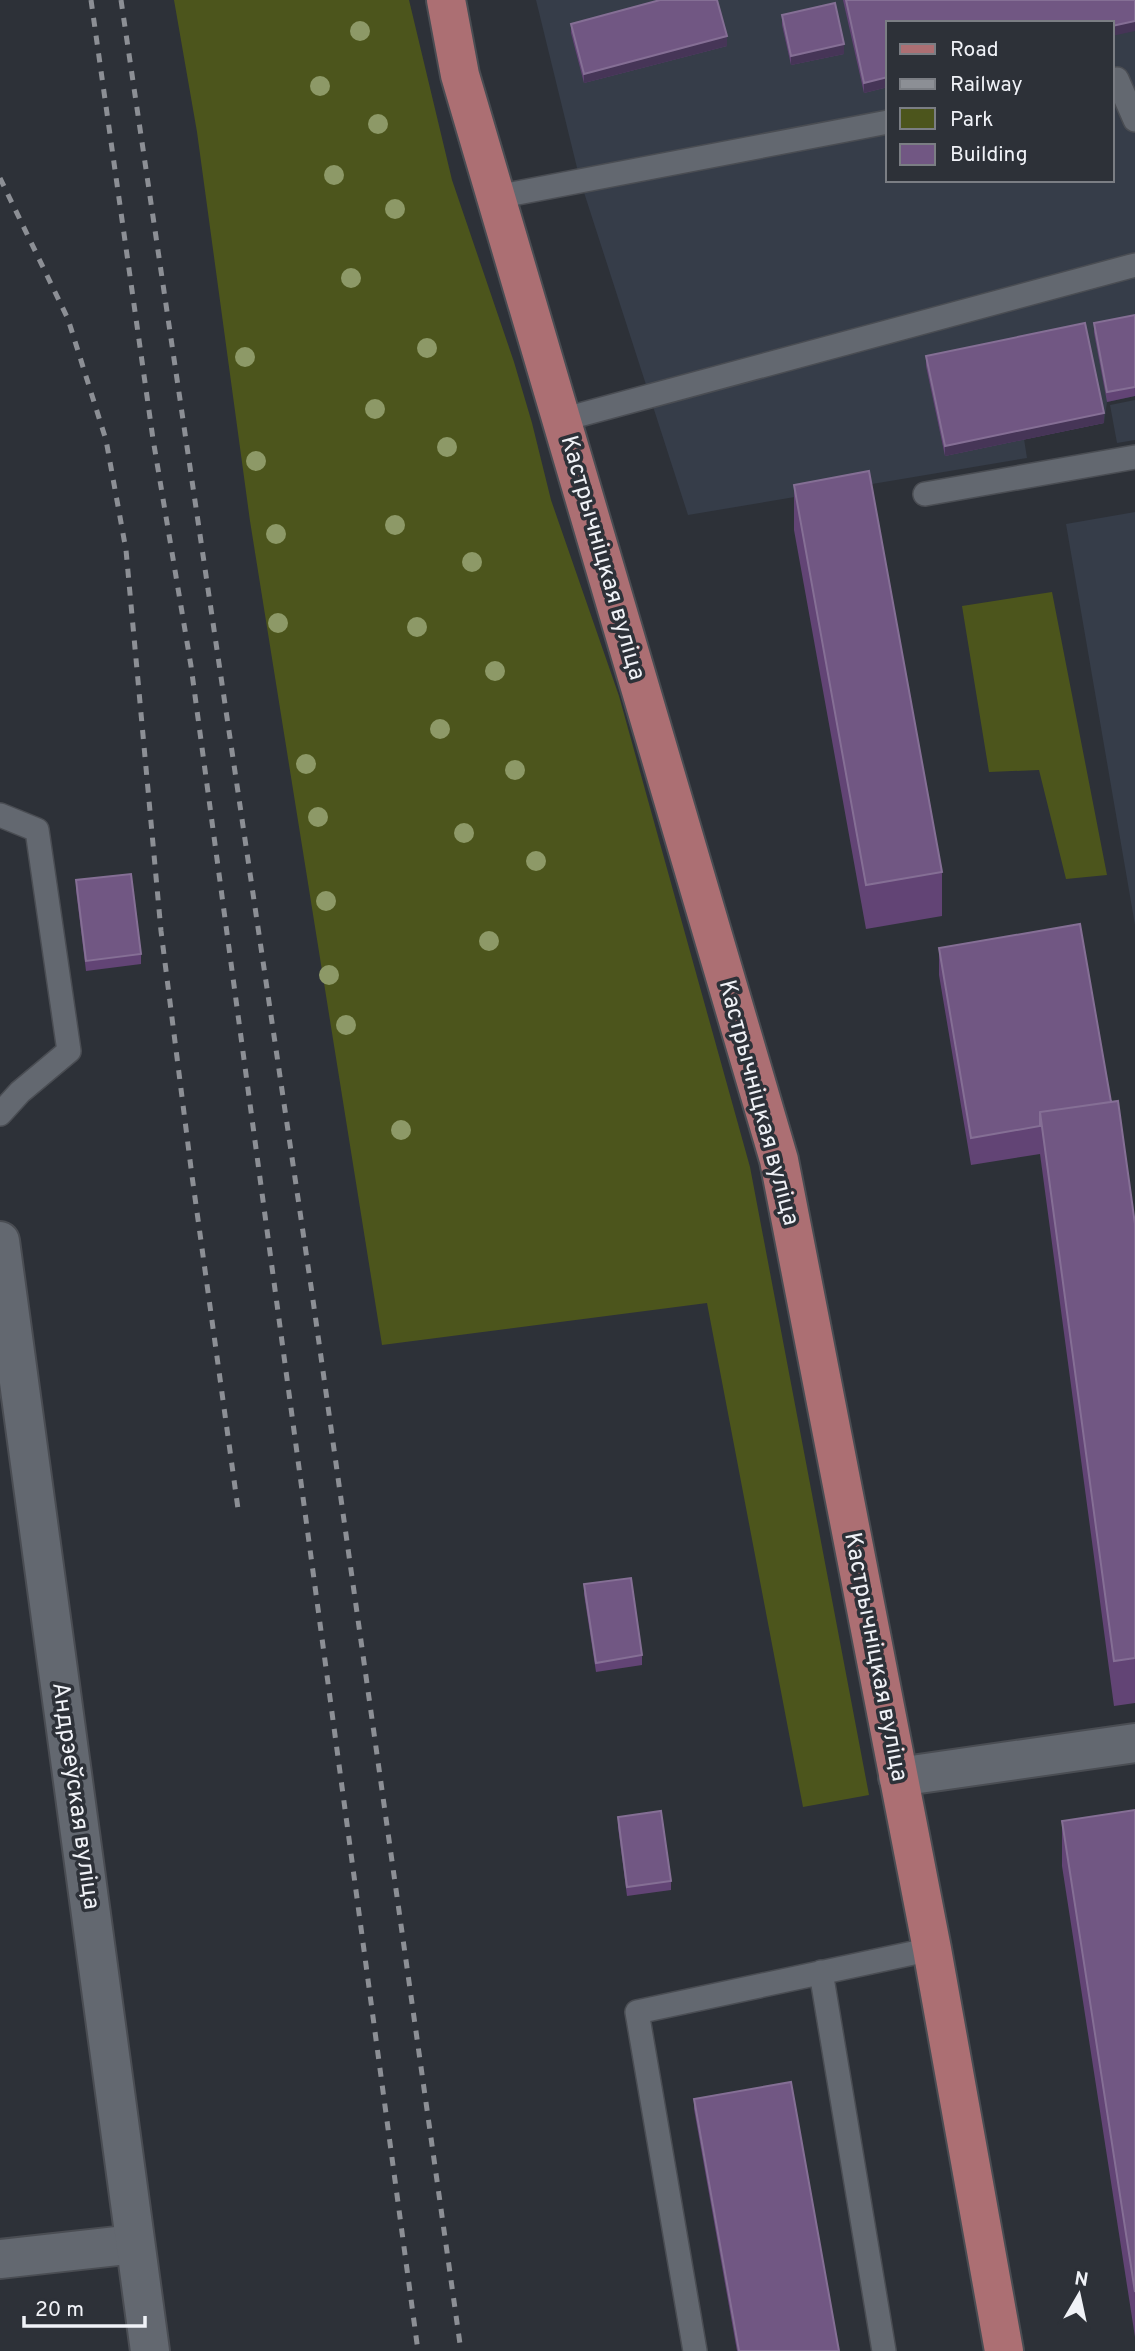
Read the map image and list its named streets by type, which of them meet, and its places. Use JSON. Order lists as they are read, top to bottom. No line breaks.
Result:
{"streets":{"main road":["Кастрычніцкая вуліца","Андрэеўская вуліца"]},"legend":["Road","Railway","Park","Building"],"scale_bar":"20 m","north":"top"}
